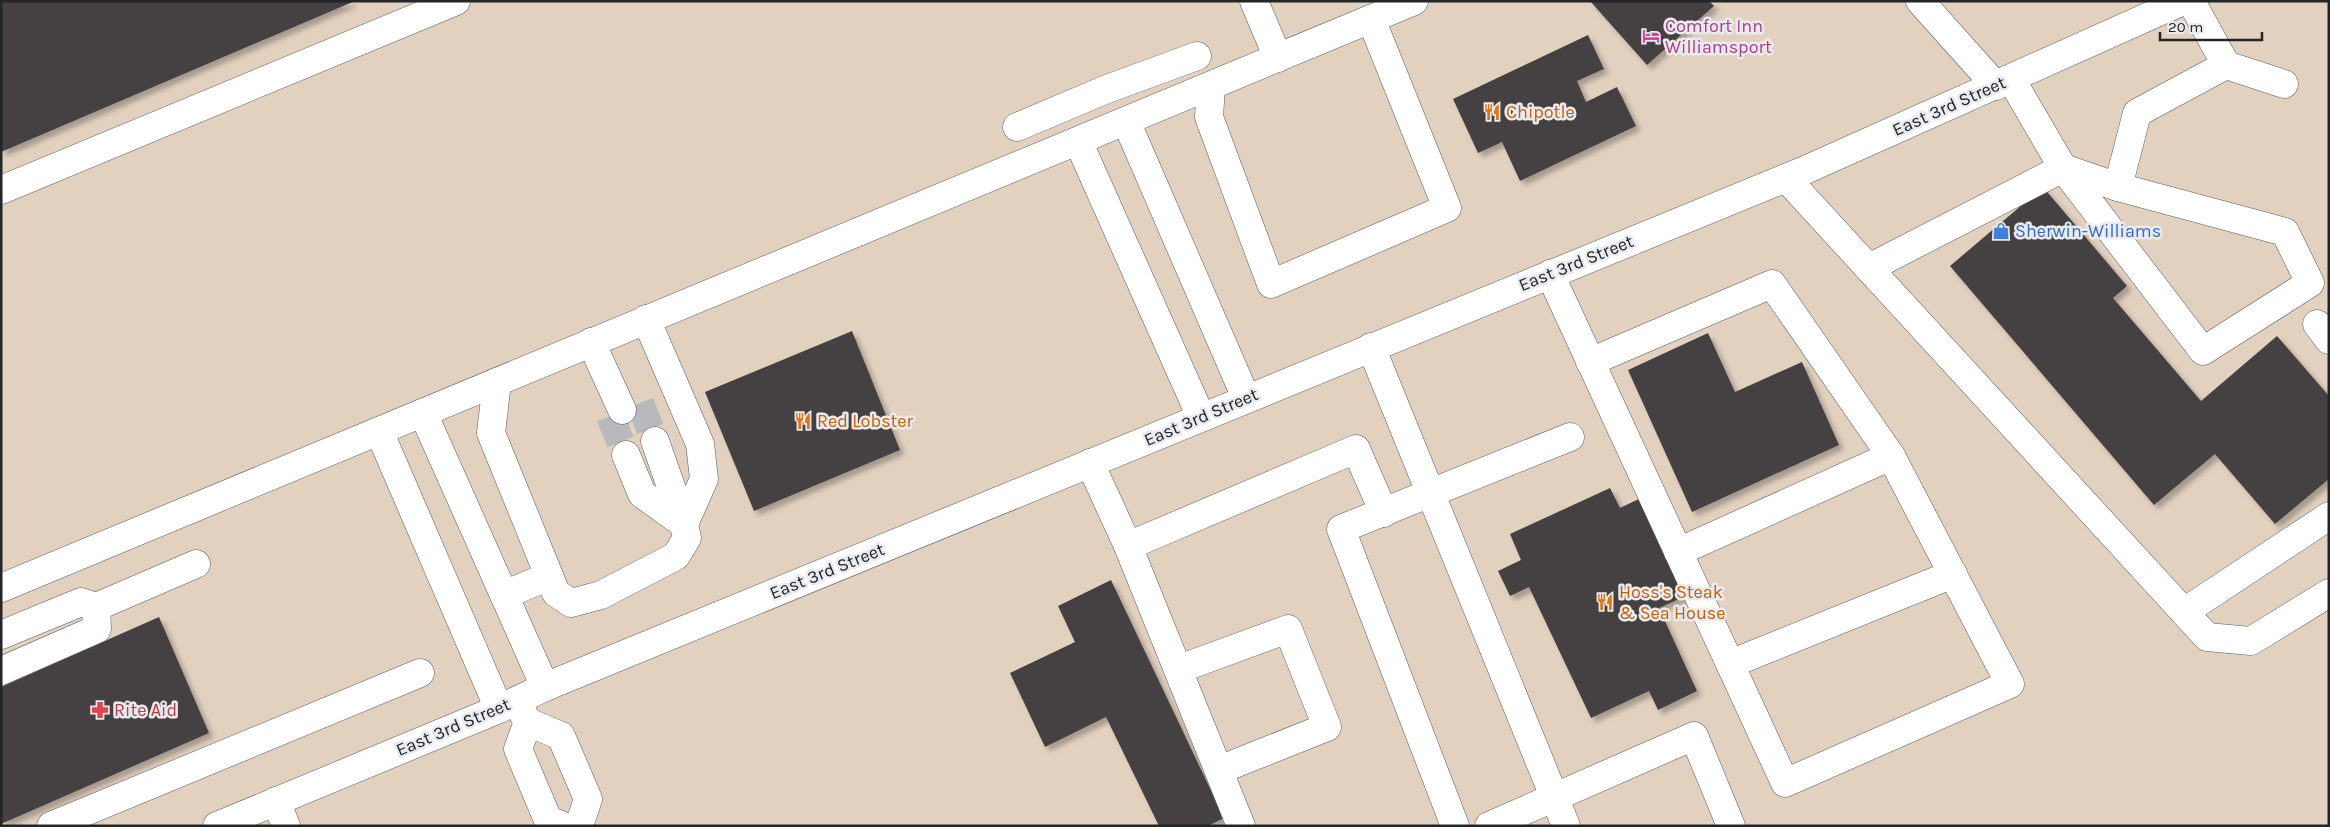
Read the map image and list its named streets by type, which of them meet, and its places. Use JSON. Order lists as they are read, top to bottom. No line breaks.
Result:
{"streets":{"main road":["East 3rd Street"]},"places":{"hotel":["Comfort Inn Williamsport"],"restaurant":["Chipotle","Red Lobster","Hoss's Steak & Sea House"],"shop":["Sherwin-Williams"],"pharmacy":["Rite Aid"]},"scale_bar":"20 m"}
